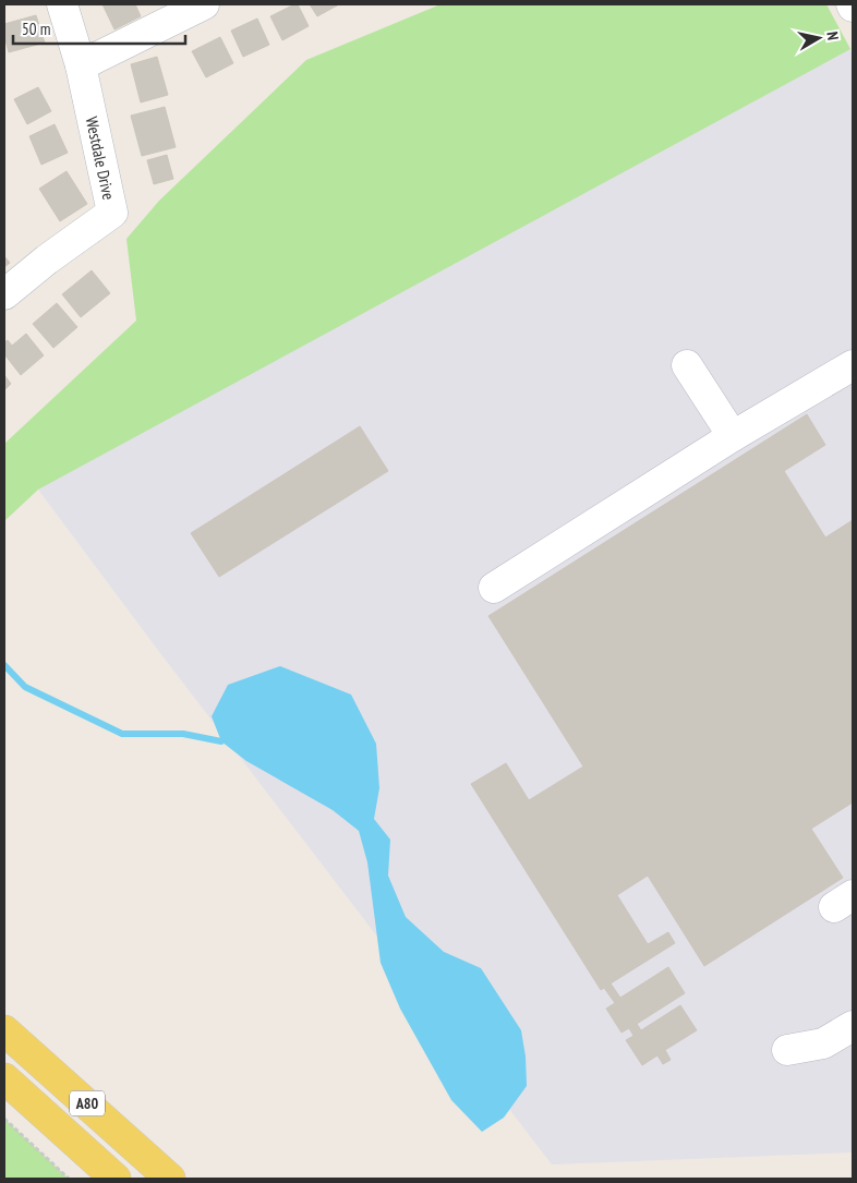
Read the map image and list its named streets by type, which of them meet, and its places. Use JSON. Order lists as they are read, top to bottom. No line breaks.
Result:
{"streets":{"main road":["A80"],"street":["Westdale Drive"]},"scale_bar":"50 m","north":"right"}
